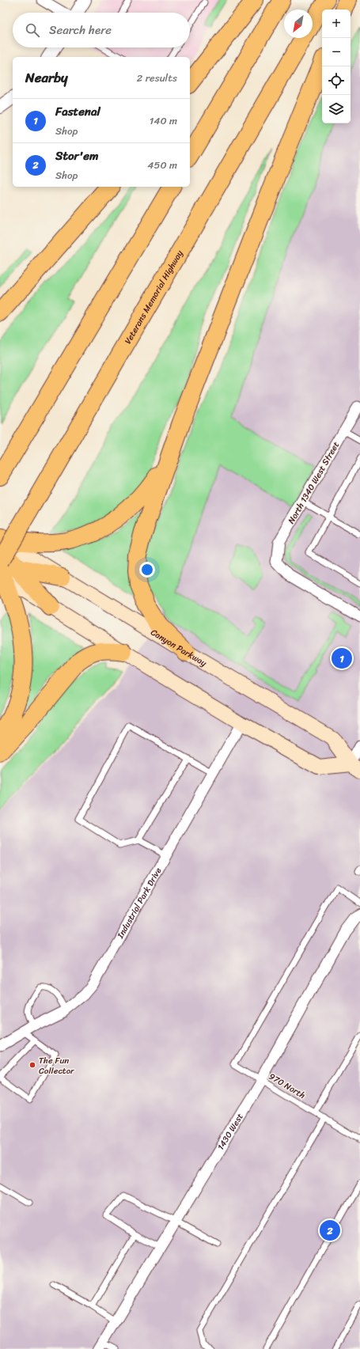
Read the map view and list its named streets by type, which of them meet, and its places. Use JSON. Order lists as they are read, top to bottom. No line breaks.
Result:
{"streets":{"highway":["Veterans Memorial Highway"],"main road":["Canyon Parkway"],"street":["North 1340 West Street","Industrial Park Drive","1430 West"],"lane":["970 North"]},"crossings":[["970 North","1430 West"]],"places":["The Fun Collector"],"north":"bottom left","page":{"map_buttons":["+","−"],"search":"Search here","heading":["Nearby","2 results"],"list":[{"mark":"1","name":"Fastenal","note":"Shop","value":"140 m"},{"mark":"2","name":"Stor'em","note":"Shop","value":"450 m"}],"pins":["1","2"]}}
